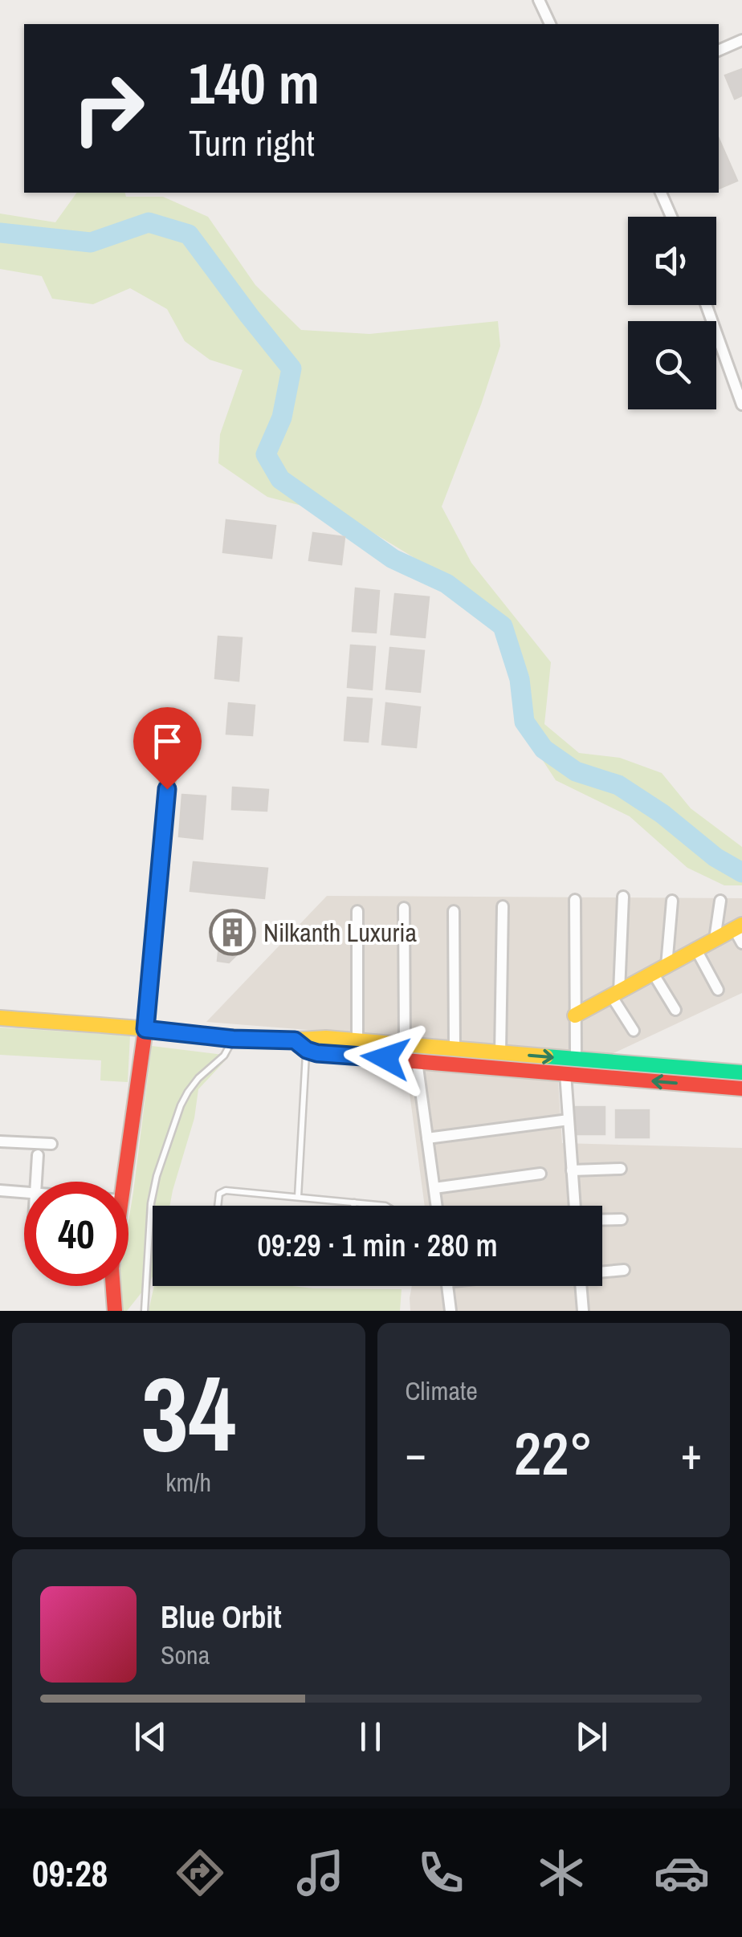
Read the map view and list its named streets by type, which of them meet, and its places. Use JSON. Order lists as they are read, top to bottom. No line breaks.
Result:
{"places":{"building":["Nilkanth Luxuria"]},"page":{"turn":["140 m","Turn right"],"limit":"40","trip":"09:29 · 1 min · 280 m","tile":[["34","km/h"],"Climate"],"heat":["−","22°","+"],"song":["Blue Orbit","Sona"],"tabs":"09:28"}}
